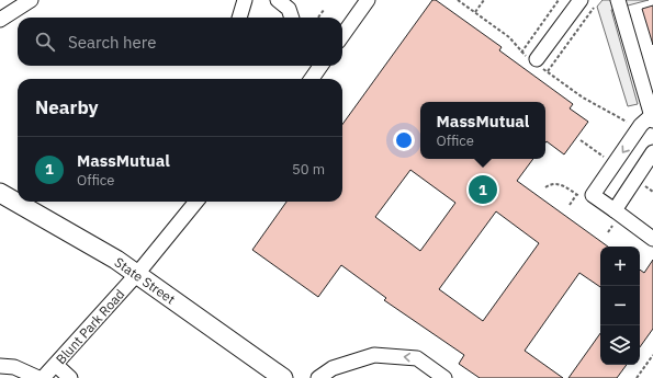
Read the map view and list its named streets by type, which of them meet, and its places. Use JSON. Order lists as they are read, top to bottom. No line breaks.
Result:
{"streets":{"main road":["State Street"],"street":["Blunt Park Road"]},"crossings":[["State Street","Blunt Park Road"]],"page":{"search":"Search here","heading":"Nearby","popup":["MassMutual","Office"],"list":[{"mark":"1","name":"MassMutual","note":"Office","value":"50 m"}],"pins":"1","map_buttons":["+","−"]}}
